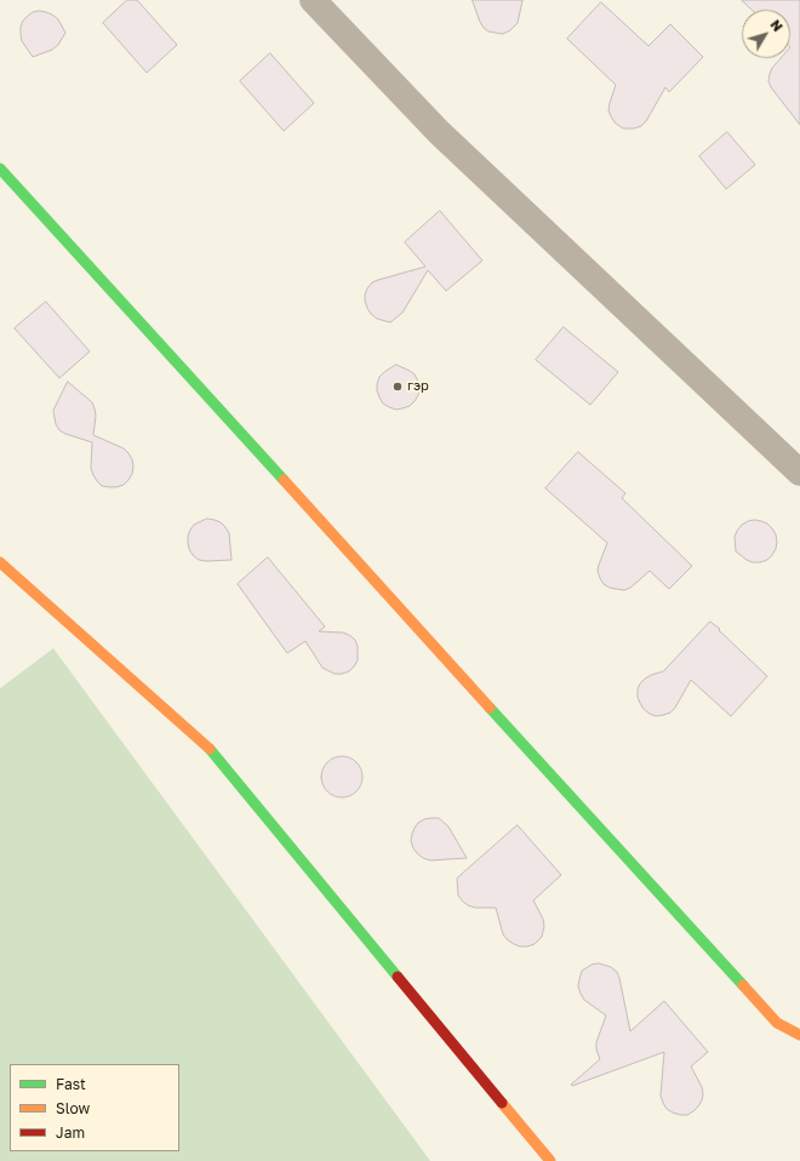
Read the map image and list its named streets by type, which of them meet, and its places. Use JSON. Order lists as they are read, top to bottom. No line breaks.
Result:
{"places":["гэр"],"legend":["Fast","Slow","Jam"],"north":"top right"}
